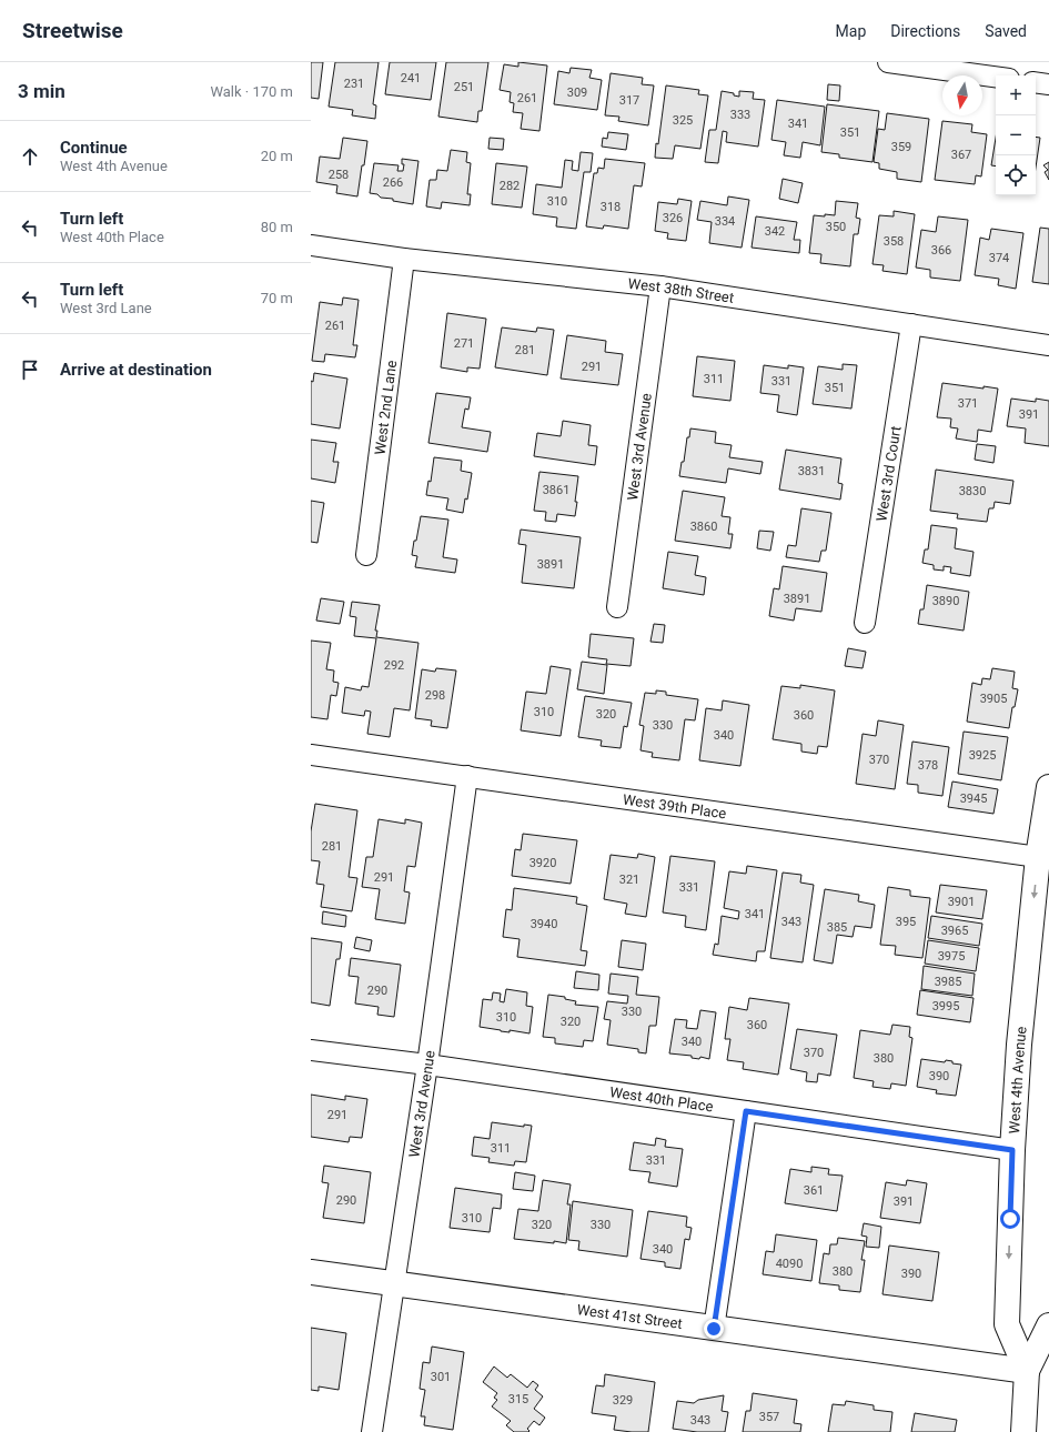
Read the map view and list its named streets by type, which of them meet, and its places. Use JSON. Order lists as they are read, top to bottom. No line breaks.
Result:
{"streets":{"street":["West 38th Street","West 2nd Lane","West 3rd Avenue","West 3rd Court","West 39th Place","West 4th Avenue","West 40th Place","West 41st Street"]},"crossings":[["West 38th Street","West 2nd Lane"],["West 38th Street","West 3rd Avenue"],["West 38th Street","West 3rd Court"],["West 3rd Avenue","West 39th Place"],["West 3rd Avenue","West 40th Place"],["West 3rd Avenue","West 41st Street"],["West 39th Place","West 4th Avenue"],["West 4th Avenue","West 40th Place"],["West 4th Avenue","West 41st Street"]],"one_way":["West 4th Avenue"],"house_numbers":["241","231","251","309","261","317","333","325","341","351","359","367","258","266","282","310","318","326","334","350","342","358","366","374","261","271","281","291","311","331","351","371","391","3831","3861","3830","3860","3891","3891","3890","292","298","3905","310","320","360","330","340","3925","370","378","3945","281","3920","291","321","331","3901","341","343","395","3940","385","3965","3975","3985","290","3995","330","310","320","360","340","370","380","390","291","311","331","361","290","391","310","320","330","340","4090","380","390","301","315","329","357","343"],"north":"bottom","page":{"header":"Streetwise","nav":["Map","Directions","Saved"],"heading":["3 min","Walk · 170 m"],"map_buttons":["+","−"],"list":[["Continue","West 4th Avenue","20 m"],["Turn left","West 40th Place","80 m"],["Turn left","West 3rd Lane","70 m"],"Arrive at destination"]}}
